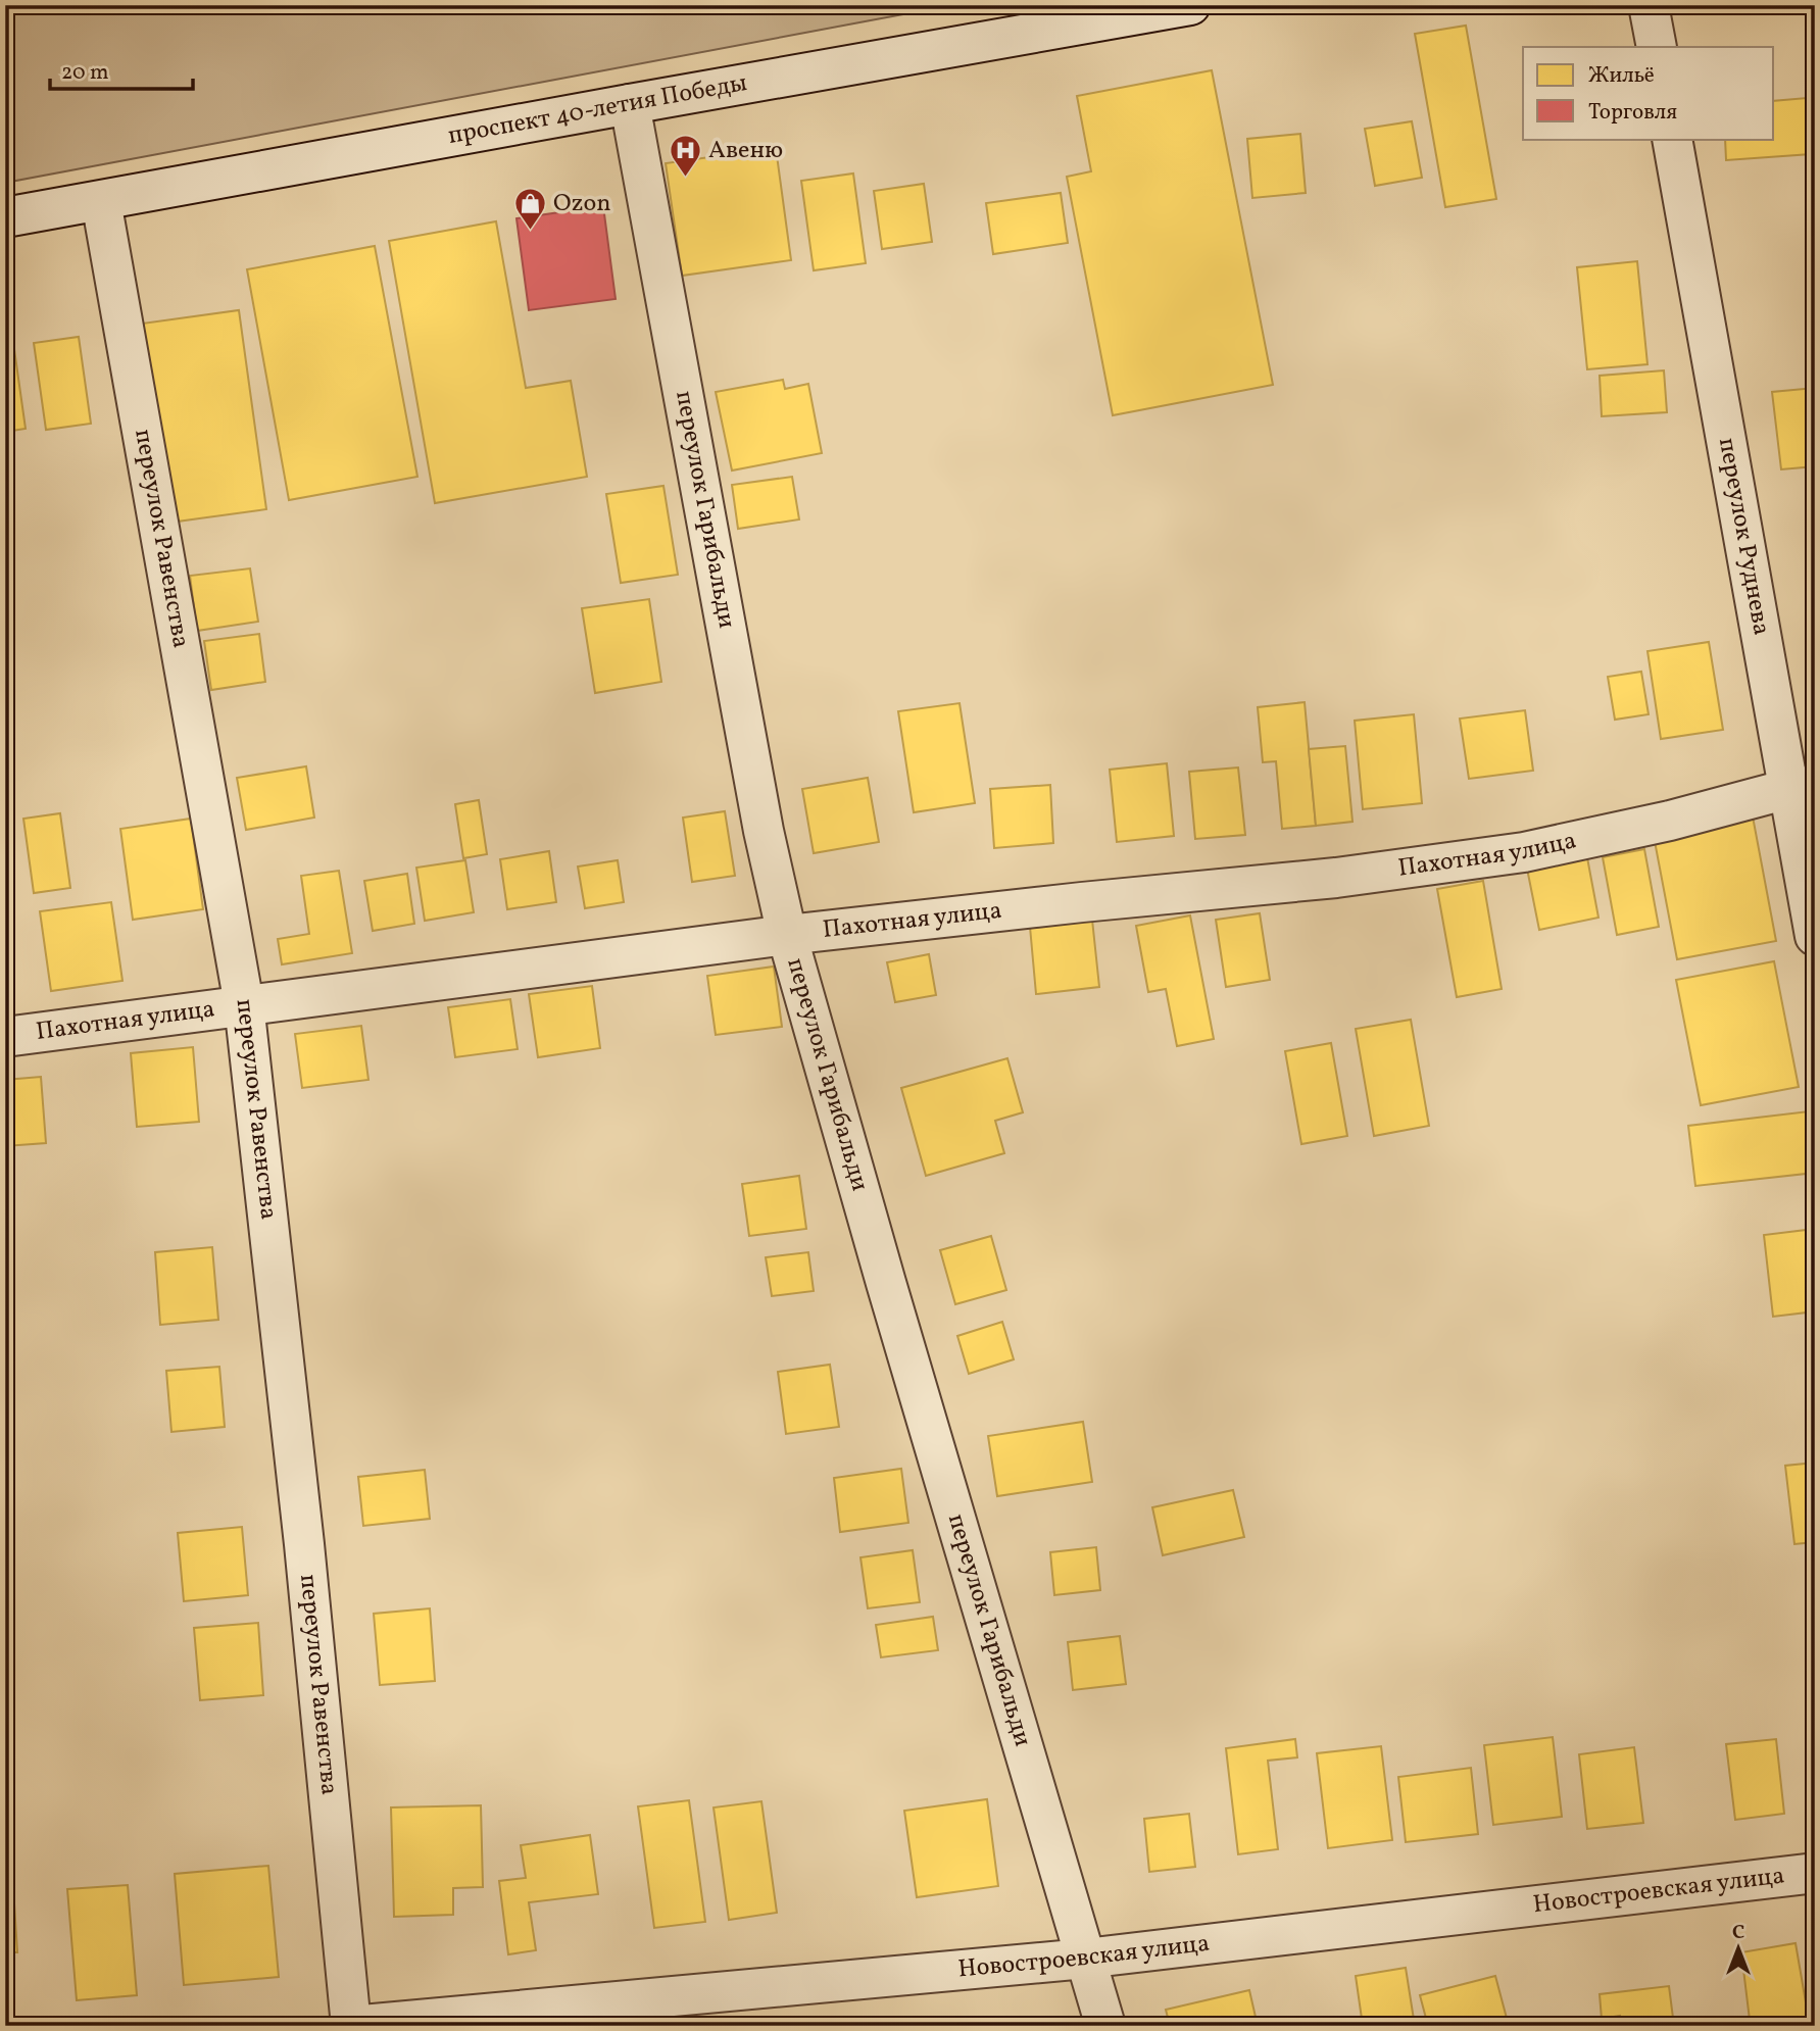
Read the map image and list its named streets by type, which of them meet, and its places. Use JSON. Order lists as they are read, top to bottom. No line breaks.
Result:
{"streets":{"street":["проспект 40-летия Победы","переулок Гарибальди","переулок Руднева","переулок Равенства","Пахотная улица","Новостроевская улица"]},"crossings":[["проспект 40-летия Победы","переулок Гарибальди"],["проспект 40-летия Победы","переулок Равенства"],["переулок Гарибальди","Пахотная улица"],["переулок Гарибальди","Новостроевская улица"],["переулок Руднева","Пахотная улица"],["переулок Равенства","Пахотная улица"],["переулок Равенства","Новостроевская улица"]],"places":{"hospital":["Авеню"],"shop":["Ozon"]},"legend":["Жильё","Торговля"],"scale_bar":"20 m","north":"top"}
